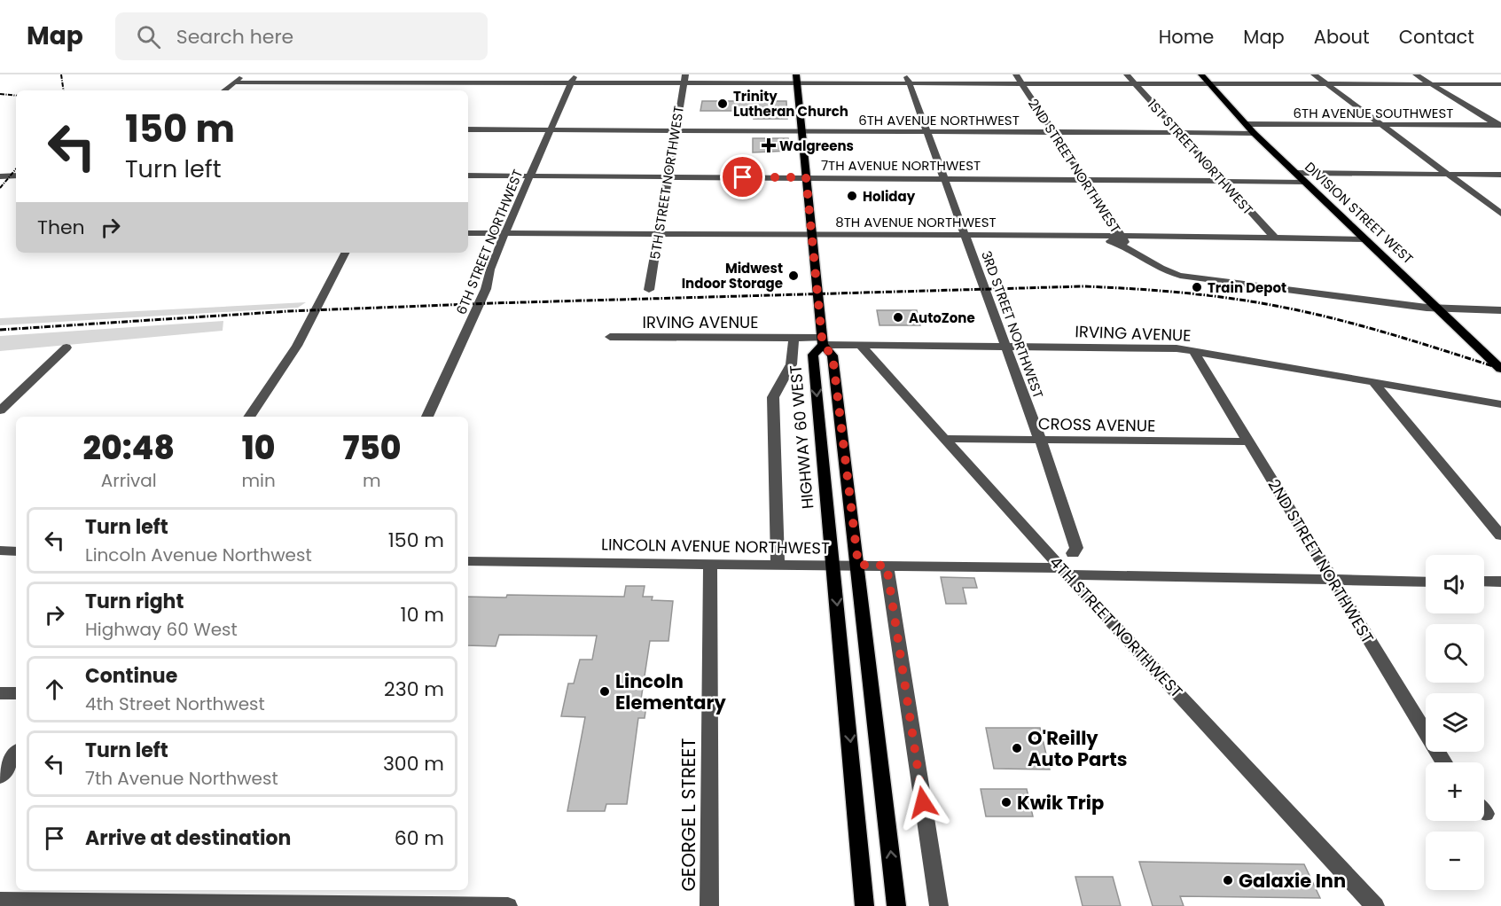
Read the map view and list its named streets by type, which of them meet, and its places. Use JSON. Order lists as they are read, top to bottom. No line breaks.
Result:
{"streets":{"main road":["DIVISION STREET WEST","HIGHWAY 60 WEST"],"street":["6TH AVENUE SOUTHWEST","6TH AVENUE NORTHWEST","1ST STREET NORTHWEST","7TH AVENUE NORTHWEST","2ND STREET NORTHWEST","5TH STREET NORTHWEST","8TH AVENUE NORTHWEST","6TH STREET NORTHWEST","IRVING AVENUE","3RD STREET NORTHWEST","CROSS AVENUE","LINCOLN AVENUE NORTHWEST","4TH STREET NORTHWEST","GEORGE L STREET"]},"crossings":[["6TH AVENUE SOUTHWEST","DIVISION STREET WEST"],["6TH AVENUE NORTHWEST","1ST STREET NORTHWEST"],["6TH AVENUE NORTHWEST","2ND STREET NORTHWEST"],["6TH AVENUE NORTHWEST","5TH STREET NORTHWEST"],["6TH AVENUE NORTHWEST","DIVISION STREET WEST"],["6TH AVENUE NORTHWEST","6TH STREET NORTHWEST"],["6TH AVENUE NORTHWEST","3RD STREET NORTHWEST"],["1ST STREET NORTHWEST","7TH AVENUE NORTHWEST"],["1ST STREET NORTHWEST","8TH AVENUE NORTHWEST"],["7TH AVENUE NORTHWEST","2ND STREET NORTHWEST"],["7TH AVENUE NORTHWEST","5TH STREET NORTHWEST"],["7TH AVENUE NORTHWEST","DIVISION STREET WEST"],["7TH AVENUE NORTHWEST","6TH STREET NORTHWEST"],["7TH AVENUE NORTHWEST","3RD STREET NORTHWEST"],["2ND STREET NORTHWEST","8TH AVENUE NORTHWEST"],["2ND STREET NORTHWEST","IRVING AVENUE"],["2ND STREET NORTHWEST","CROSS AVENUE"],["2ND STREET NORTHWEST","LINCOLN AVENUE NORTHWEST"],["5TH STREET NORTHWEST","8TH AVENUE NORTHWEST"],["DIVISION STREET WEST","8TH AVENUE NORTHWEST"],["8TH AVENUE NORTHWEST","6TH STREET NORTHWEST"],["8TH AVENUE NORTHWEST","3RD STREET NORTHWEST"],["IRVING AVENUE","3RD STREET NORTHWEST"],["IRVING AVENUE","HIGHWAY 60 WEST"],["IRVING AVENUE","4TH STREET NORTHWEST"],["3RD STREET NORTHWEST","CROSS AVENUE"],["CROSS AVENUE","4TH STREET NORTHWEST"],["HIGHWAY 60 WEST","LINCOLN AVENUE NORTHWEST"],["LINCOLN AVENUE NORTHWEST","4TH STREET NORTHWEST"],["LINCOLN AVENUE NORTHWEST","GEORGE L STREET"]],"places":{"other":["Trinity Lutheran Church","Holiday","Midwest Indoor Storage","Train Depot","AutoZone","Lincoln Elementary","O'Reilly Auto Parts","Kwik Trip","Galaxie Inn"],"health":["Walgreens"]},"page":{"header":"Map","search":"Search here","nav":["Home","Map","About","Contact"],"turn":["150 m","Turn left"],"then":"Then","eta":["20:48","Arrival","10","min","750","m"],"list":[{"name":"Turn left","note":"Lincoln Avenue Northwest","value":"150 m"},{"name":"Turn right","note":"Highway 60 West","value":"10 m"},{"name":"Continue","note":"4th Street Northwest","value":"230 m"},{"name":"Turn left","note":"7th Avenue Northwest","value":"300 m"},{"name":"Arrive at destination","value":"60 m"}],"map_buttons":["+","−"]}}
